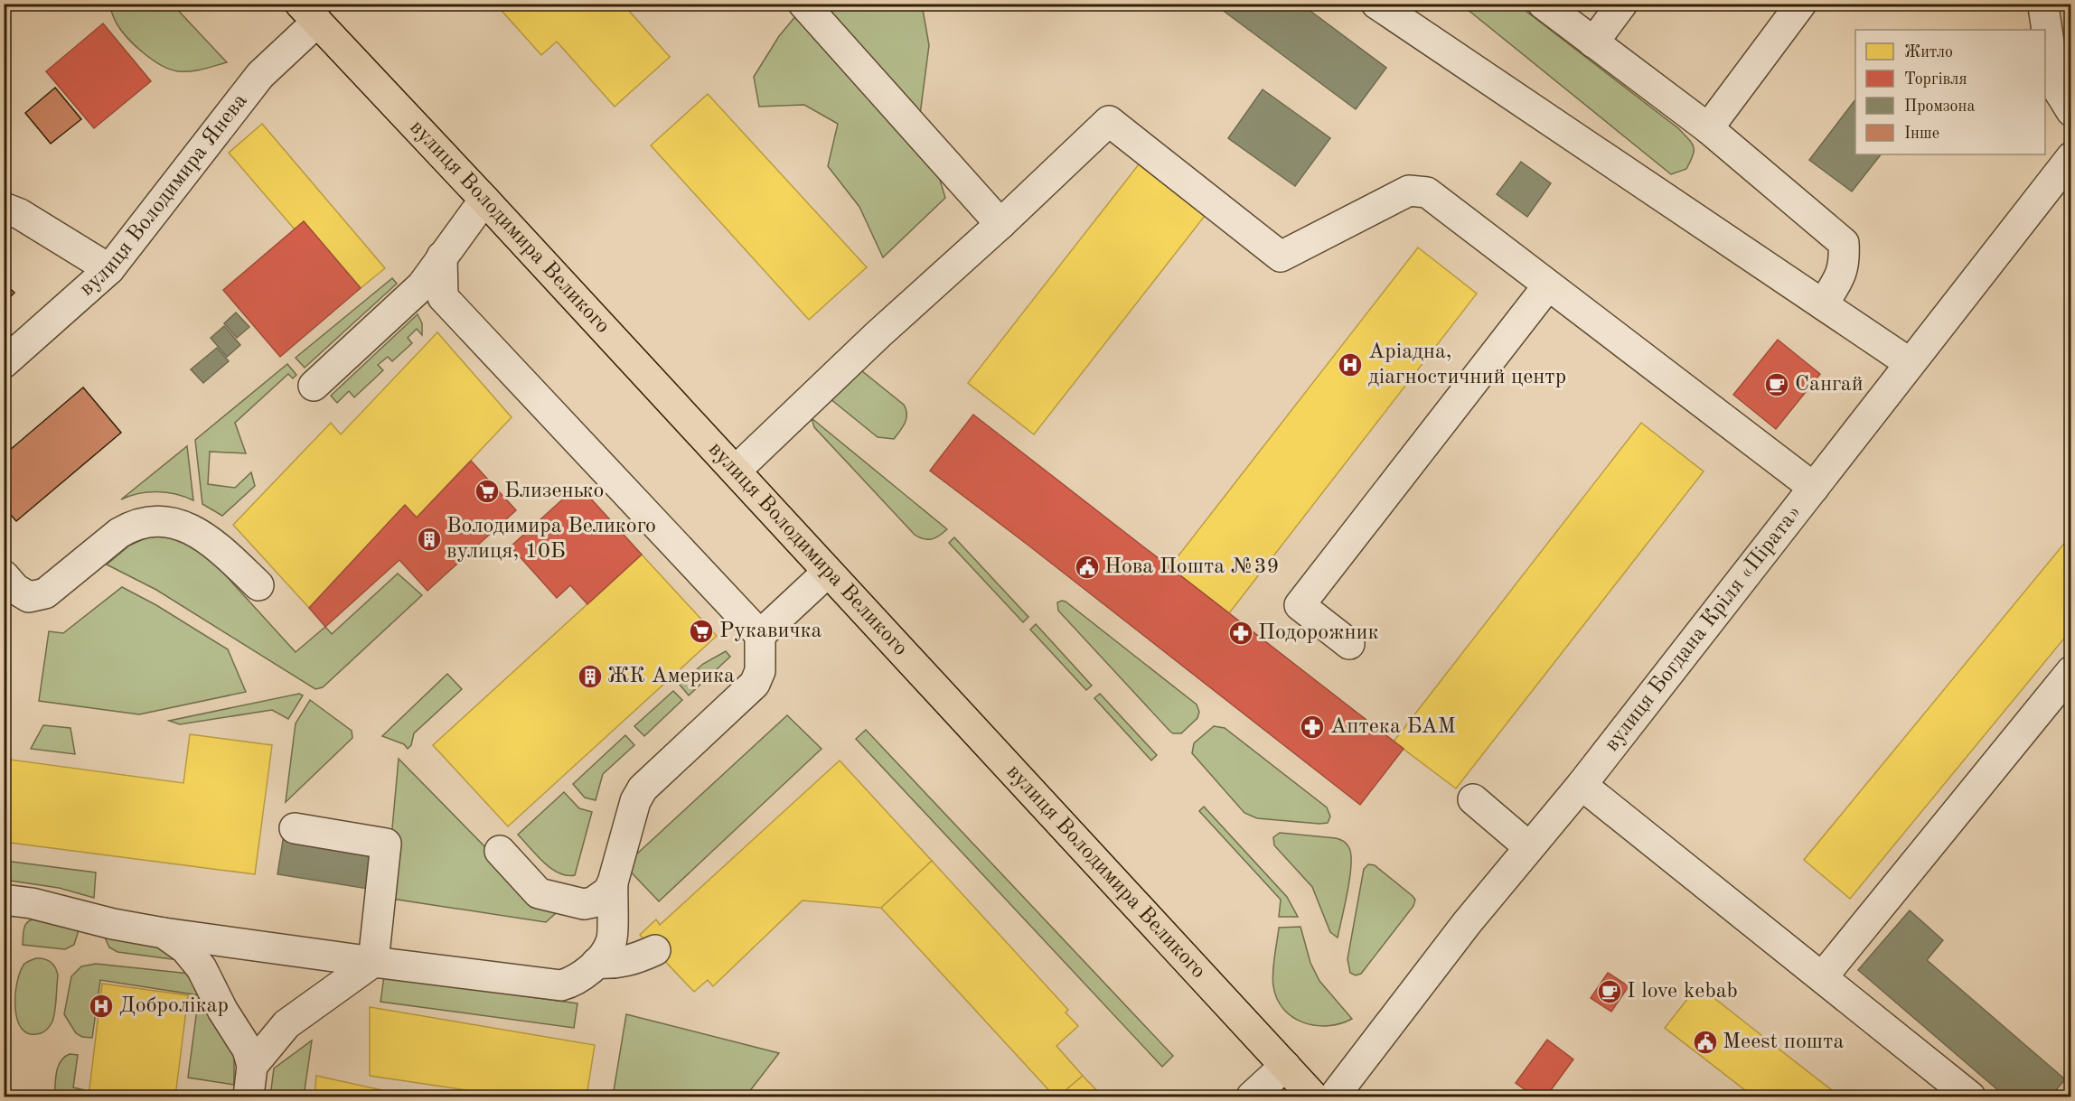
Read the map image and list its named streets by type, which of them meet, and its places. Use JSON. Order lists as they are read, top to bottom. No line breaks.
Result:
{"streets":{"main road":["вулиця Володимира Великого"],"street":["вулиця Володимира Янева","вулиця Богдана Кріля «Пірата»"]},"crossings":[["вулиця Володимира Янева","вулиця Володимира Великого"]],"places":{"hospital":["Аріадна, діагностичний центр","Добролікар"],"cafe":["Сангай","I love kebab"],"supermarket":["Близенько","Рукавичка"],"building":["Володимира Великого вулиця, 10Б","ЖК Америка"],"public building":["Нова Пошта №39","Meest пошта"],"pharmacy":["Подорожник","Аптека БАМ"]},"legend":["Житло","Торгівля","Промзона","Інше"]}
